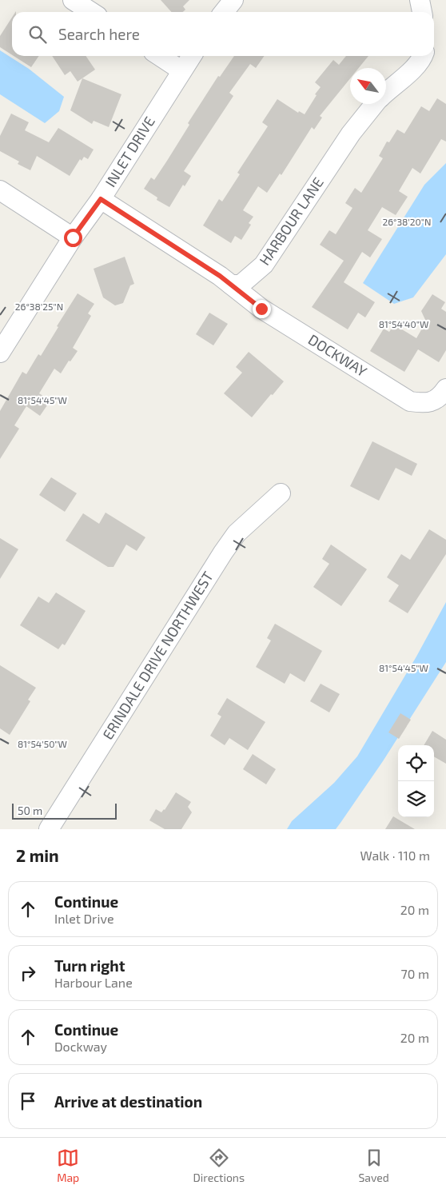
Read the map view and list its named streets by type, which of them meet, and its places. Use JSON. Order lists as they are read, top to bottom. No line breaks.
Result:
{"streets":{"street":["INLET DRIVE","HARBOUR LANE","DOCKWAY","ERINDALE DRIVE NORTHWEST"]},"crossings":[["HARBOUR LANE","DOCKWAY"]],"scale_bar":"50 m","north":"top left","page":{"search":"Search here","scale":"50 m","heading":["2 min","Walk · 110 m"],"list":[["Continue","Inlet Drive","20 m"],["Turn right","Harbour Lane","70 m"],["Continue","Dockway","20 m"],"Arrive at destination"],"nav":["Map","Directions","Saved"]},"coordinates":["26°38'20\"N","26°38'25\"N","81°54'40\"W","81°54'45\"W","81°54'50\"W"]}
